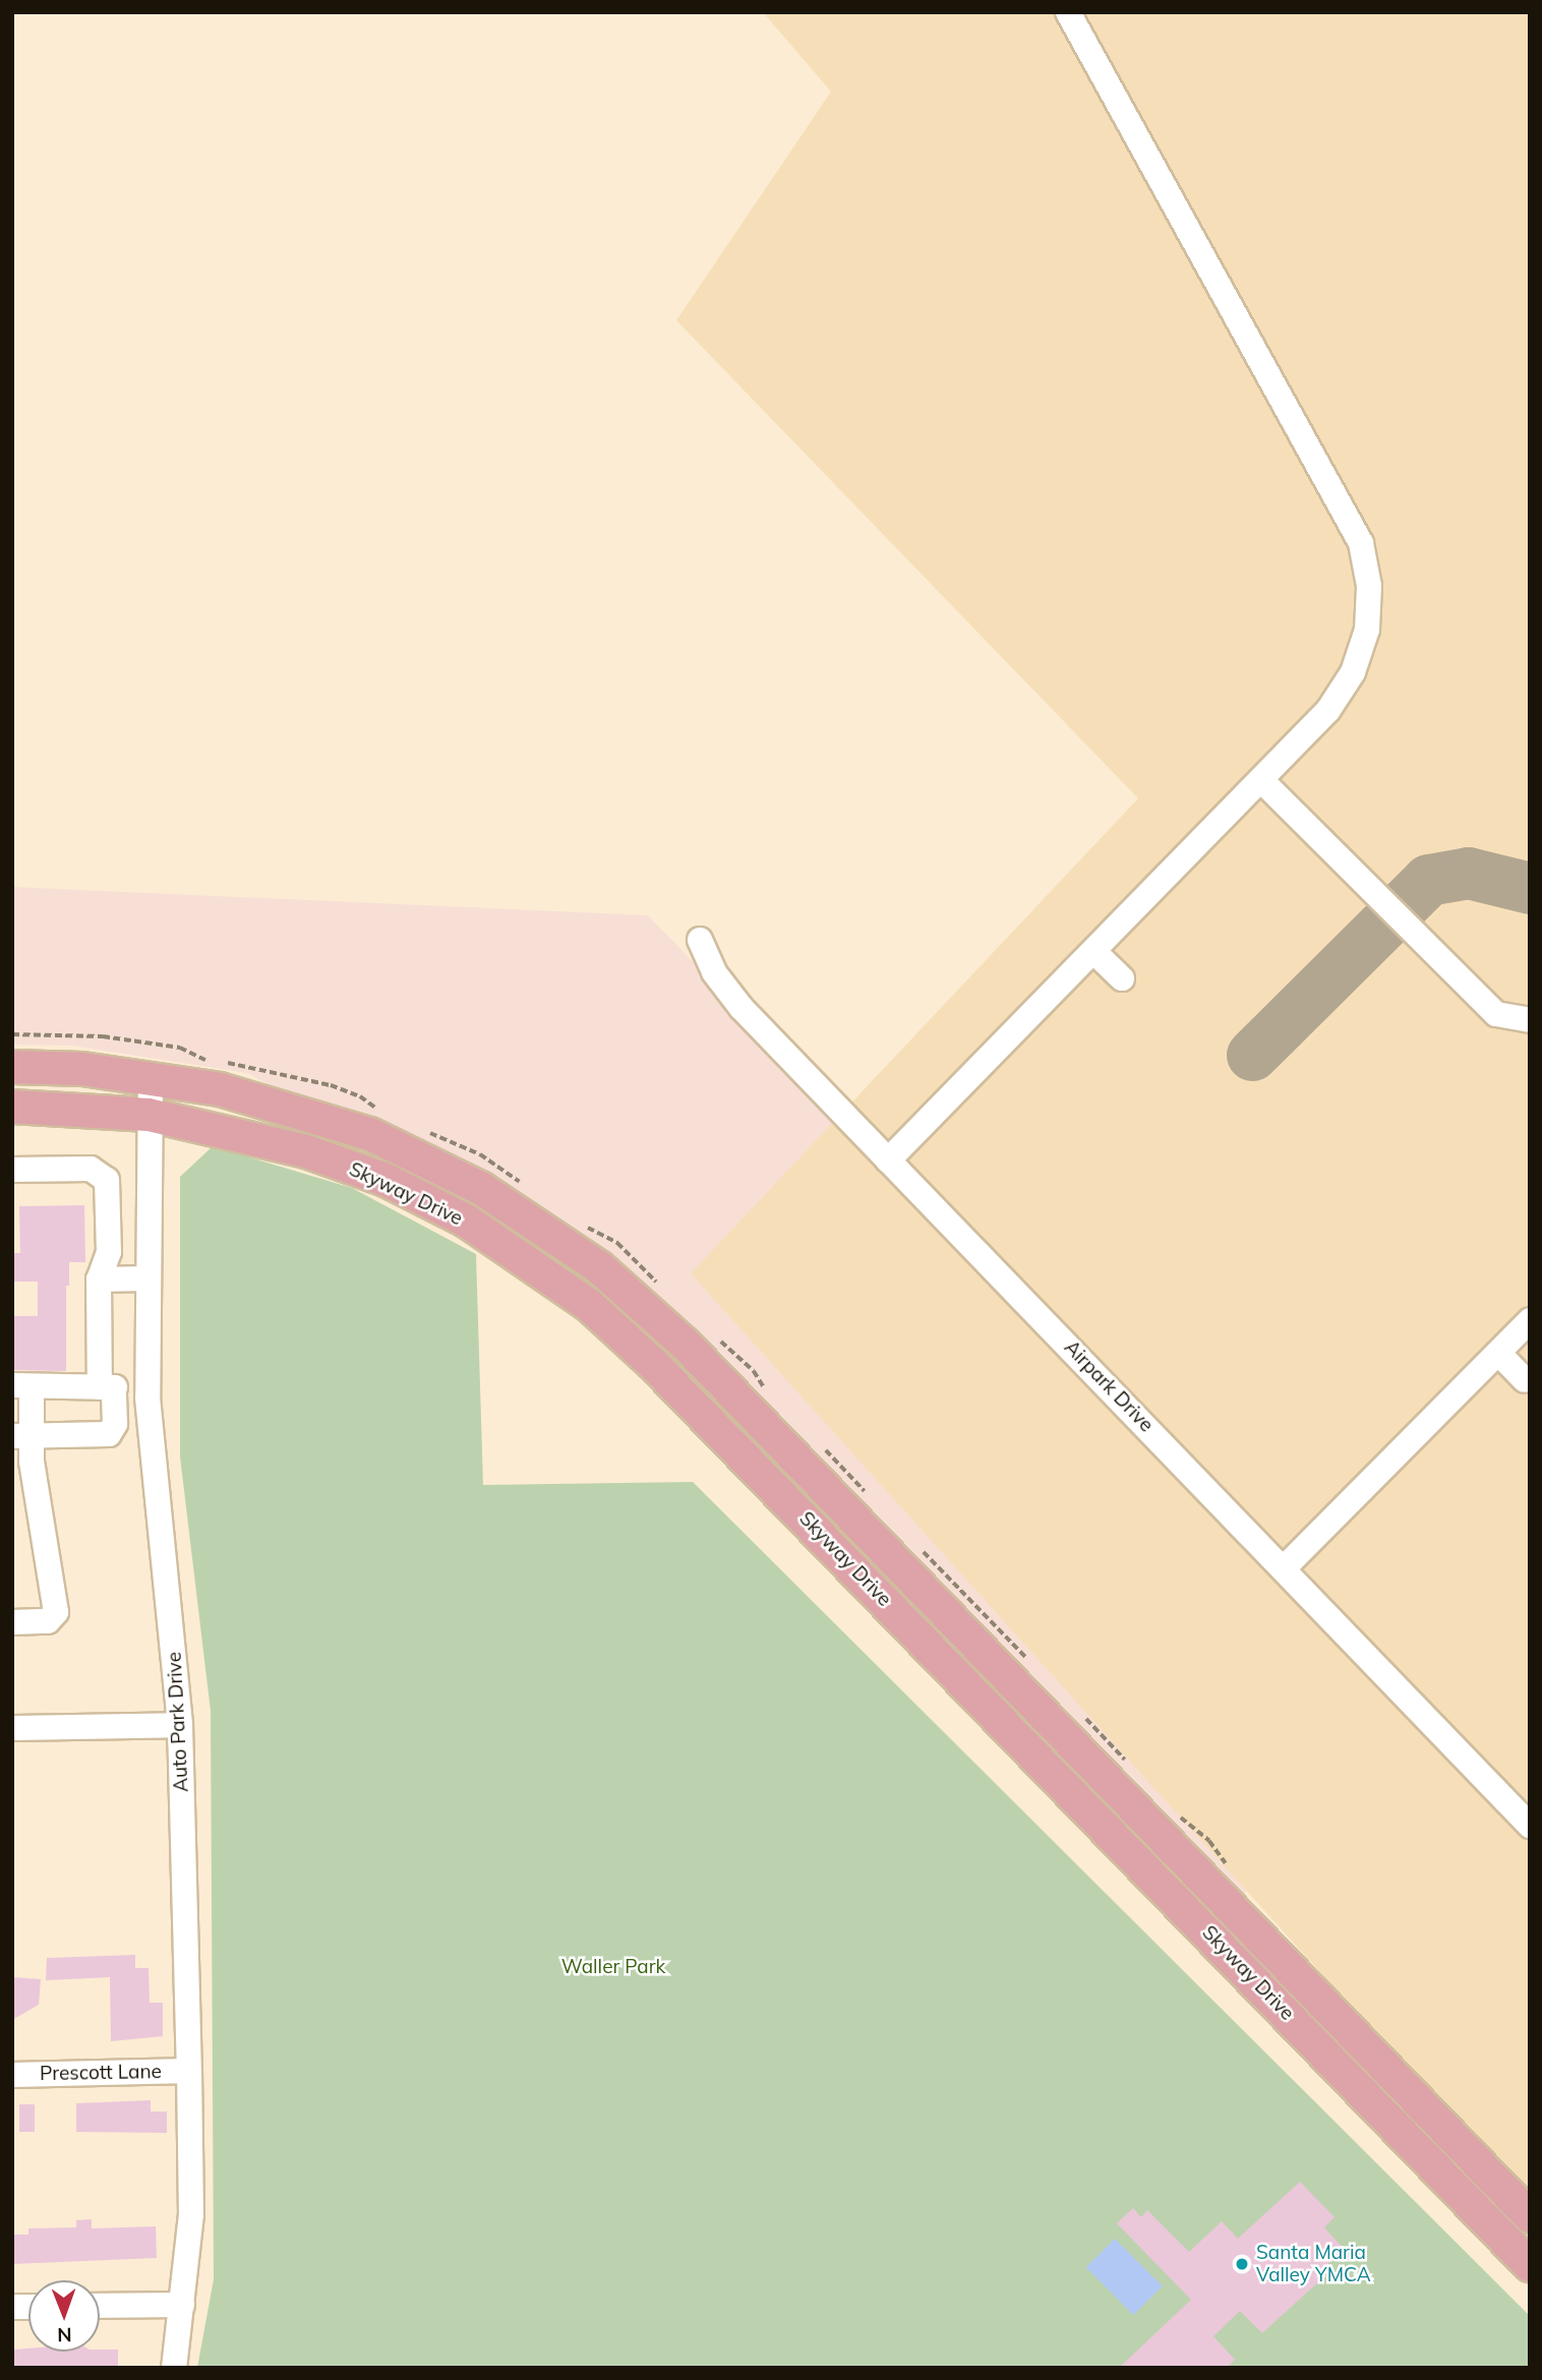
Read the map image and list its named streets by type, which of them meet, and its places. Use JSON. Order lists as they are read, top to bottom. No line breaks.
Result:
{"streets":{"main road":["Skyway Drive"],"street":["Airpark Drive","Auto Park Drive","Prescott Lane"]},"crossings":[["Skyway Drive","Auto Park Drive"],["Auto Park Drive","Prescott Lane"]],"parks":["Waller Park"],"places":["Santa Maria Valley YMCA"],"north":"bottom"}
